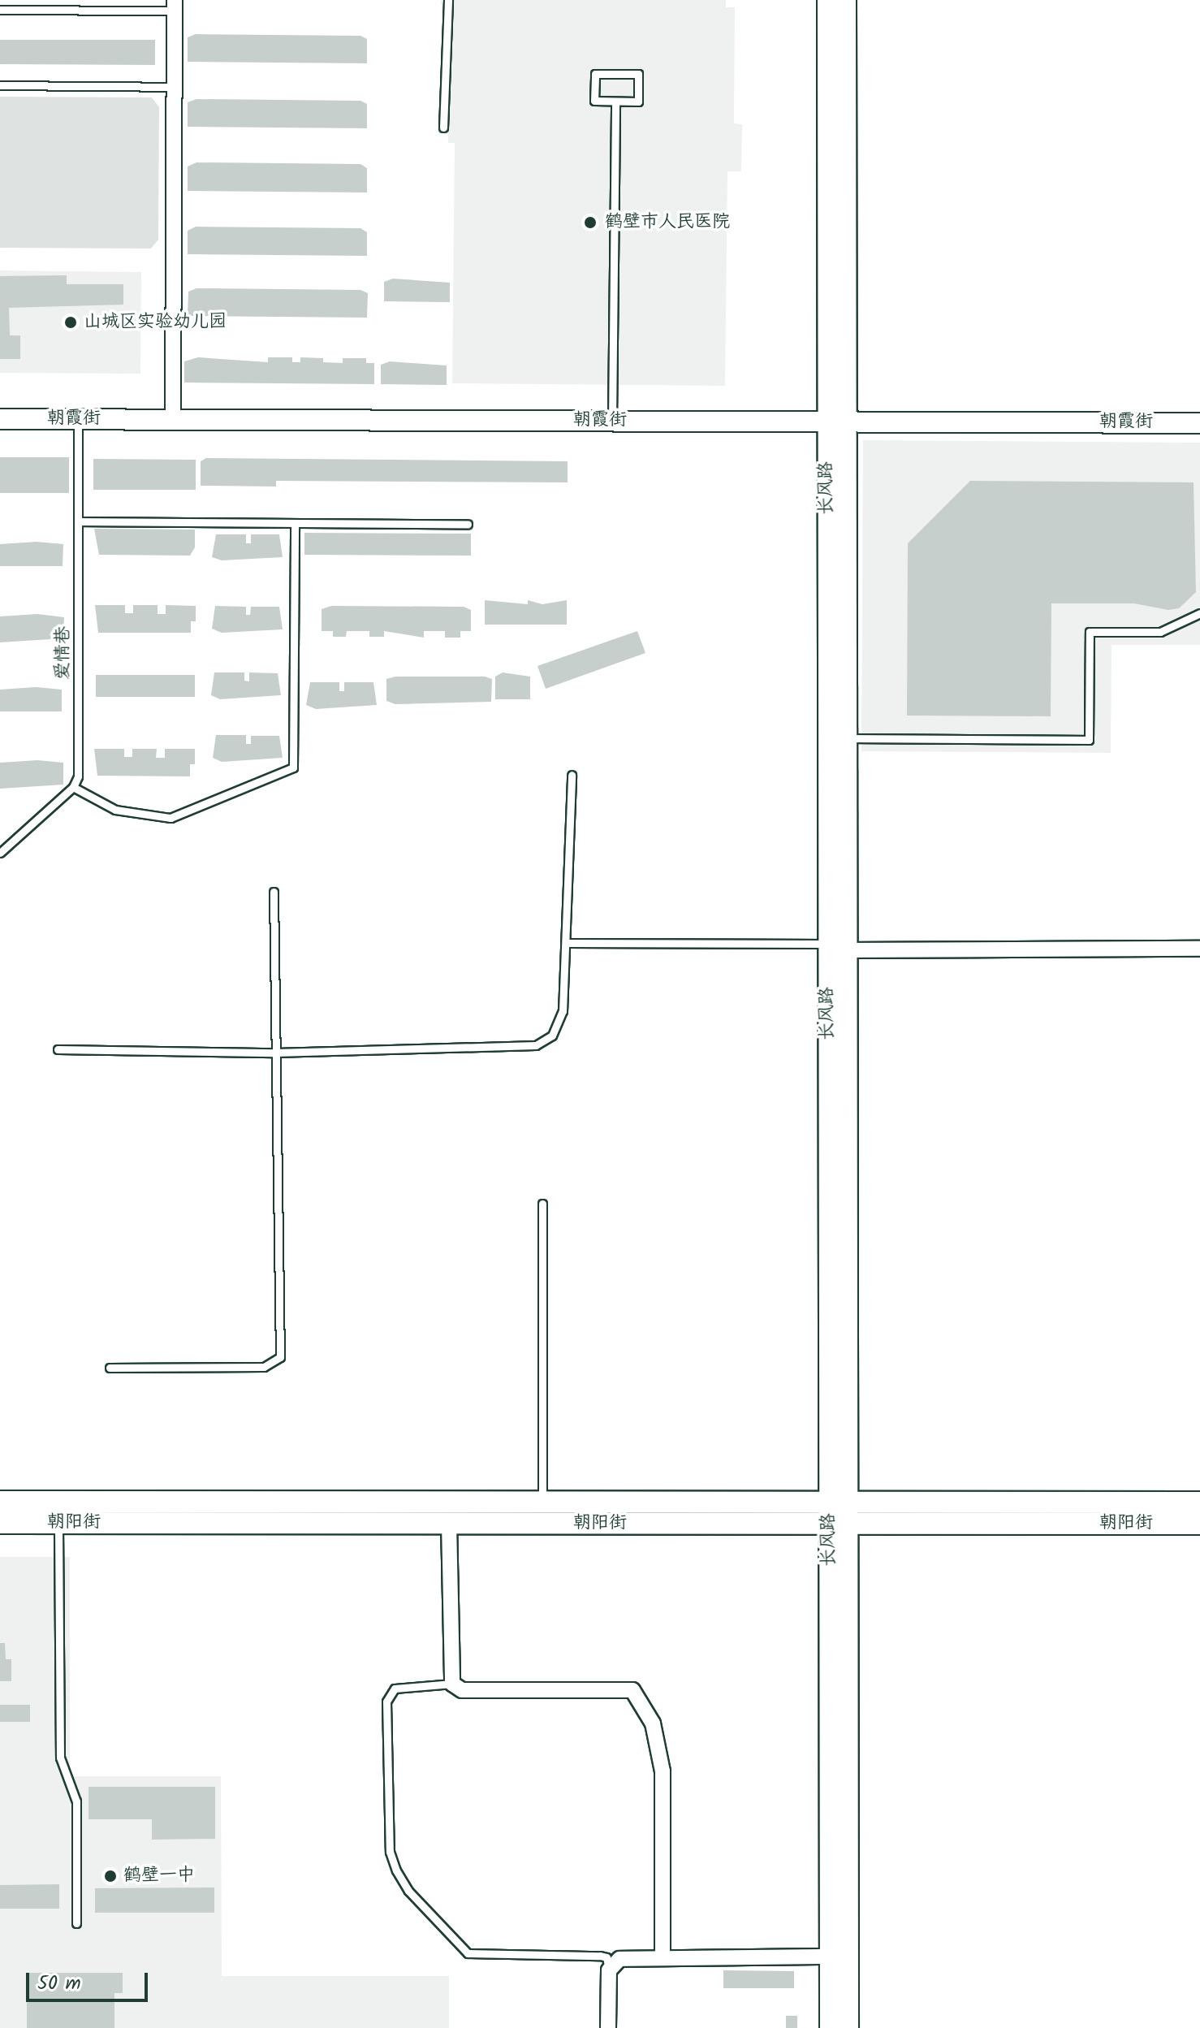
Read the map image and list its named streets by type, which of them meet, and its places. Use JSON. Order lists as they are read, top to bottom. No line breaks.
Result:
{"streets":{"main road":["长风路","朝阳街"],"street":["朝霞街"],"lane":["爱情巷"]},"crossings":[["朝霞街","长风路"],["朝霞街","爱情巷"],["长风路","朝阳街"]],"places":["鹤壁市人民医院","山城区实验幼儿园","鹤壁一中"],"scale_bar":"50 m"}
